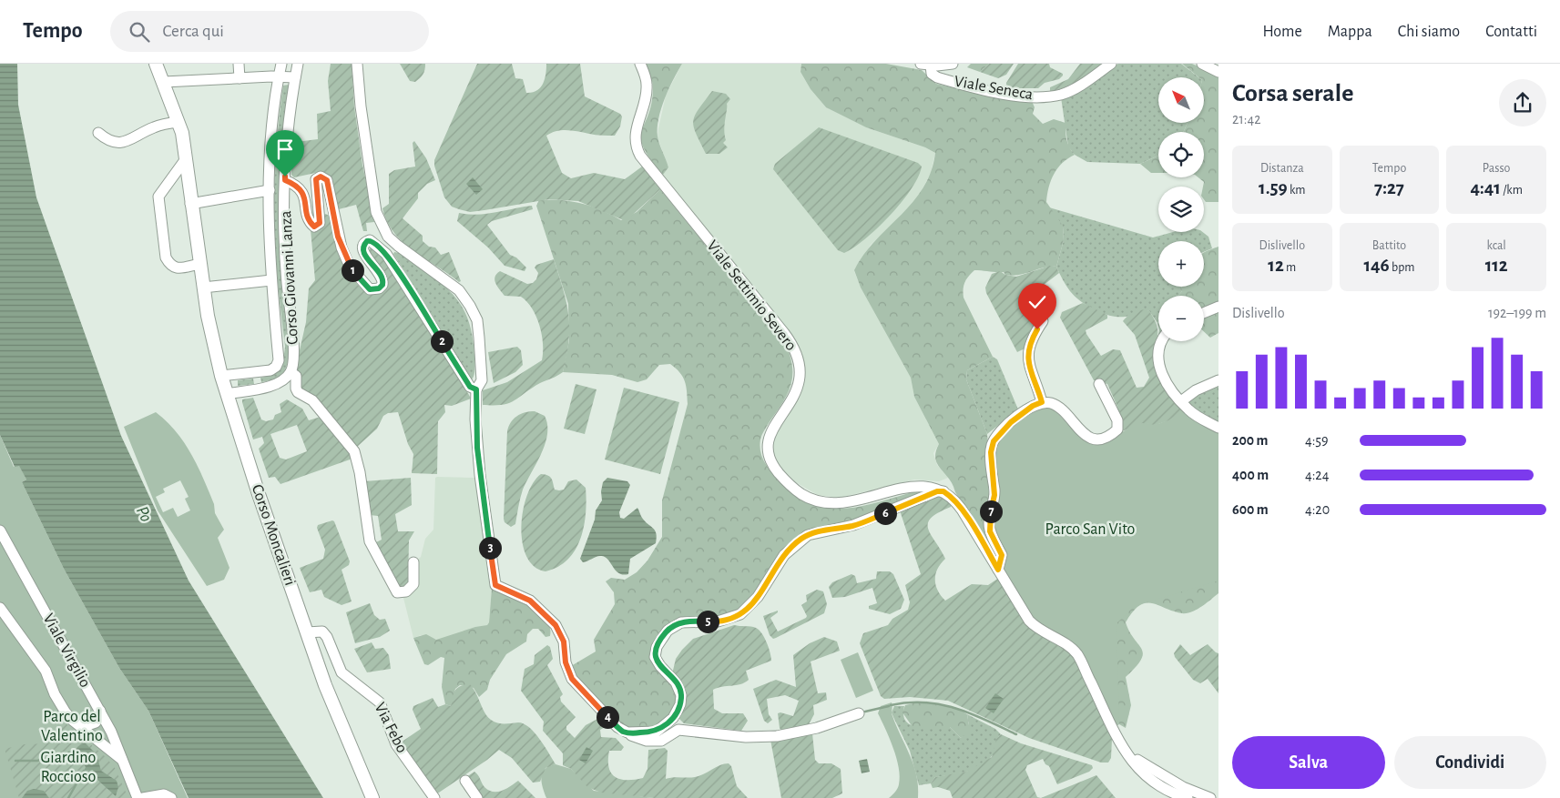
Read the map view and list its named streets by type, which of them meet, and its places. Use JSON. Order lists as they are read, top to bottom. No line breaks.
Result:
{"streets":{"main road":["Corso Moncalieri"],"street":["Viale Seneca","Corso Giovanni Lanza","Viale Settimio Severo","Viale Virgilio","Via Febo"]},"crossings":[["Corso Giovanni Lanza","Corso Moncalieri"],["Corso Moncalieri","Via Febo"]],"water":["Po"],"parks":["Parco San Vito","Parco del Valentino","Giardino Roccioso"],"north":"top left","page":{"header":"Tempo","search":"Cerca qui","nav":["Home","Mappa","Chi siamo","Contatti"],"heading":["Corsa serale","21:42"],"map_buttons":["+","−"],"stats":[["Distanza","1.59 km"],["Tempo","7:27"],["Passo","4:41 /km"],["Dislivello","12 m"],["Battito","146 bpm"],["kcal","112"]],"pins":["1","2","7","6","3","5","4"],"chart":["Dislivello","192–199 m"],"list":[{"name":"200 m","note":"4:59"},{"name":"400 m","note":"4:24"},{"name":"600 m","note":"4:20"}],"buttons":["Salva","Condividi"]}}
